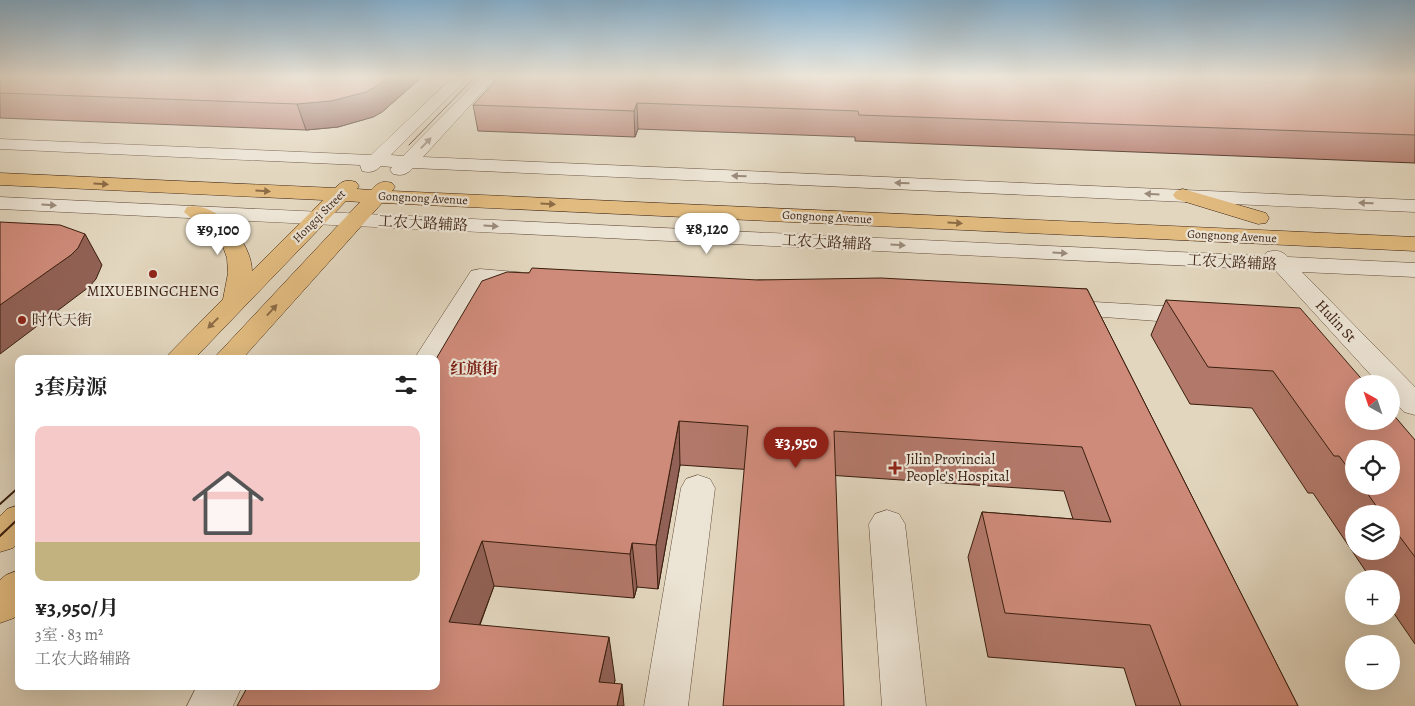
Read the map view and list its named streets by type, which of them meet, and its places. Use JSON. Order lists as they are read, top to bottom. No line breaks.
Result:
{"streets":{"main road":["Gongnong Avenue","Hongqi Street"],"street":["工农大路辅路","Hulin St"]},"crossings":[["Gongnong Avenue","Hongqi Street"],["Gongnong Avenue","Hulin St"],["Hongqi Street","工农大路辅路"],["工农大路辅路","Hulin St"]],"districts":["红旗街"],"places":{"other":["MIXUEBINGCHENG","时代天街"],"health":["Jilin Provincial People's Hospital"]},"north":"top left","page":{"price":["¥8,120","¥9,100","¥3,950"],"heading":"3套房源","map_buttons":["+","−"],"list":[{"name":"¥3,950/月","note":"3室 · 83 m² · 工农大路辅路"}]}}
